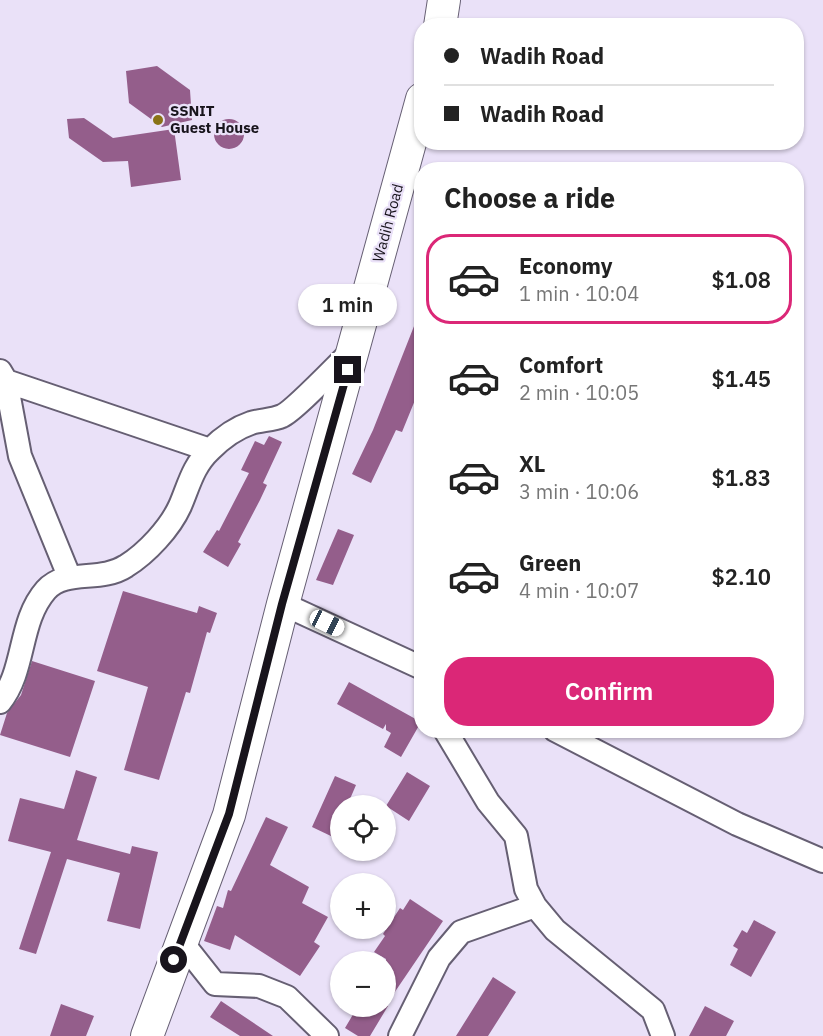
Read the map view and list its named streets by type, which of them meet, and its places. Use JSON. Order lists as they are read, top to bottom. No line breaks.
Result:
{"streets":{"street":["Wadih Road"]},"places":["SSNIT Guest House"],"page":{"banner":["Wadih Road","Wadih Road"],"heading":"Choose a ride","list":[{"name":"Economy","note":"1 min · 10:04","value":"$1.08"},{"name":"Comfort","note":"2 min · 10:05","value":"$1.45"},{"name":"XL","note":"3 min · 10:06","value":"$1.83"},{"name":"Green","note":"4 min · 10:07","value":"$2.10"}],"bubble":"1 min","buttons":"Confirm","map_buttons":["+","−"]}}
